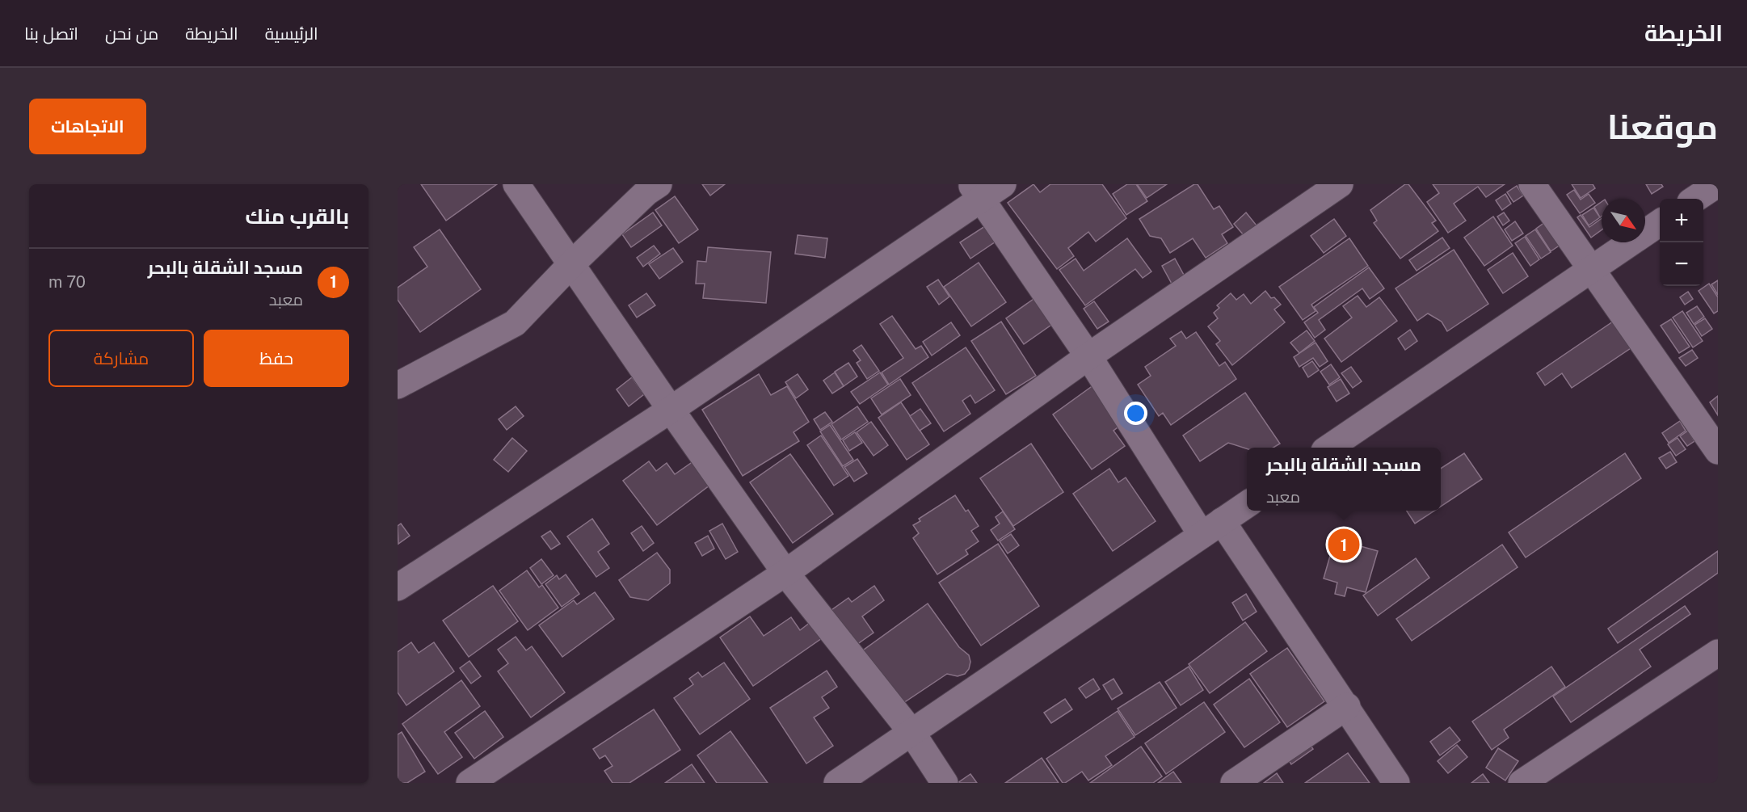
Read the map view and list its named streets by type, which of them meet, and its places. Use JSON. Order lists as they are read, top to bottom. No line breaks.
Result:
{"north":"bottom right","page":{"header":"الخريطة","nav":["الرئيسية","الخريطة","من نحن","اتصل بنا"],"title":"موقعنا","buttons":["الاتجاهات",["حفظ","مشاركة"]],"heading":"بالقرب منك","map_buttons":["+","−"],"list":[{"mark":"1","name":"مسجد الشقلة بالبحر","note":"معبد","value":"70 m"}],"popup":["مسجد الشقلة بالبحر","معبد"],"pins":"1"}}
